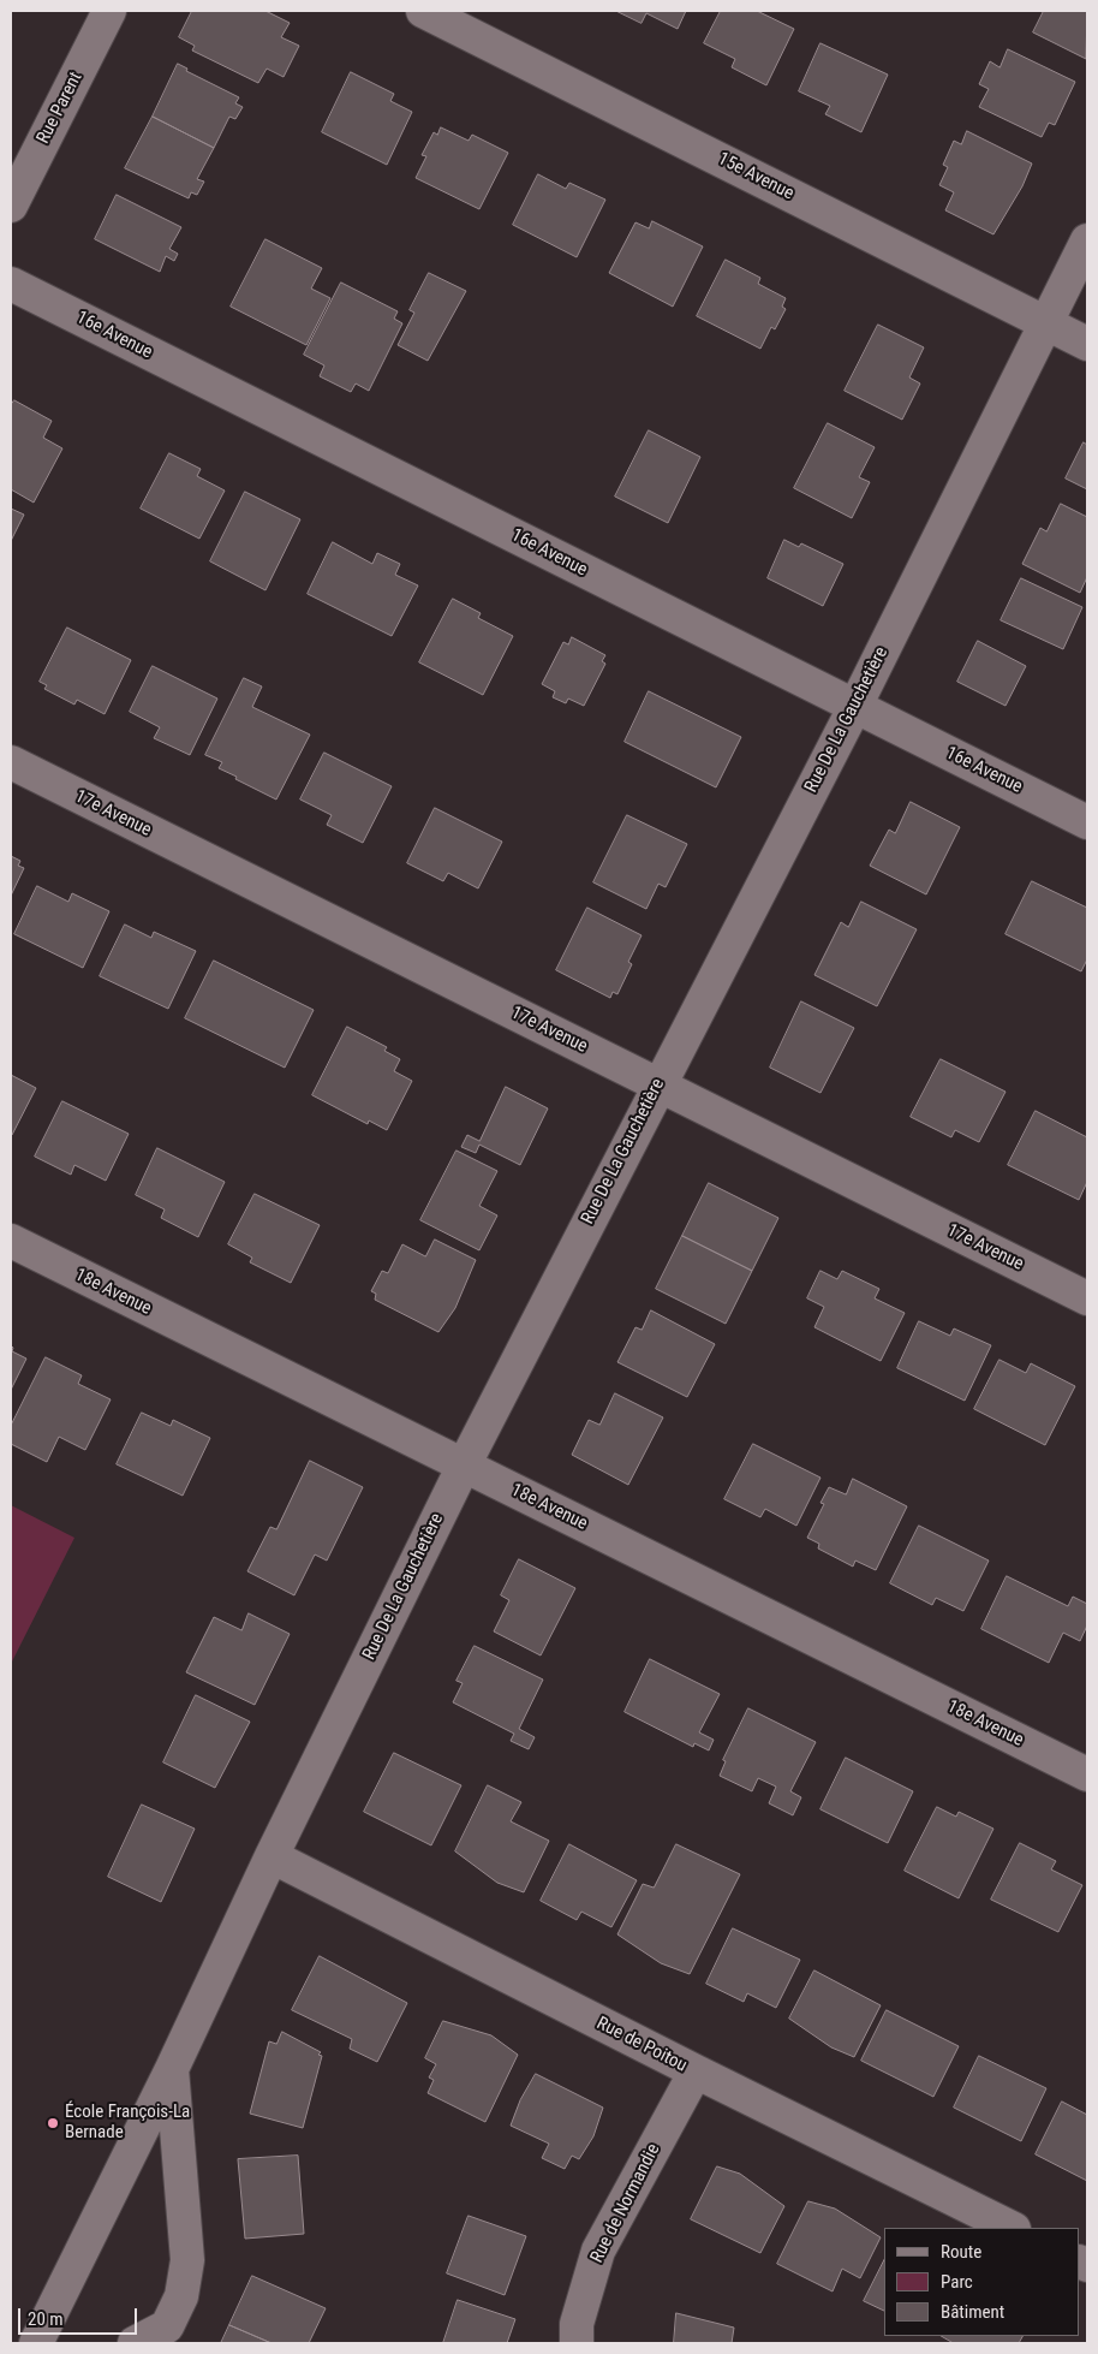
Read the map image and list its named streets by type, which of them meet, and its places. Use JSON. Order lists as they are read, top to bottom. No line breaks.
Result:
{"streets":{"street":["Rue Parent","15e Avenue","16e Avenue","Rue De La Gauchetière","17e Avenue","18e Avenue","Rue de Poitou","Rue de Normandie"]},"crossings":[["15e Avenue","Rue De La Gauchetière"],["16e Avenue","Rue De La Gauchetière"],["Rue De La Gauchetière","17e Avenue"],["Rue De La Gauchetière","18e Avenue"],["Rue De La Gauchetière","Rue de Poitou"],["Rue de Poitou","Rue de Normandie"]],"places":["École François-La Bernade"],"legend":["Route","Parc","Bâtiment"],"scale_bar":"20 m"}
